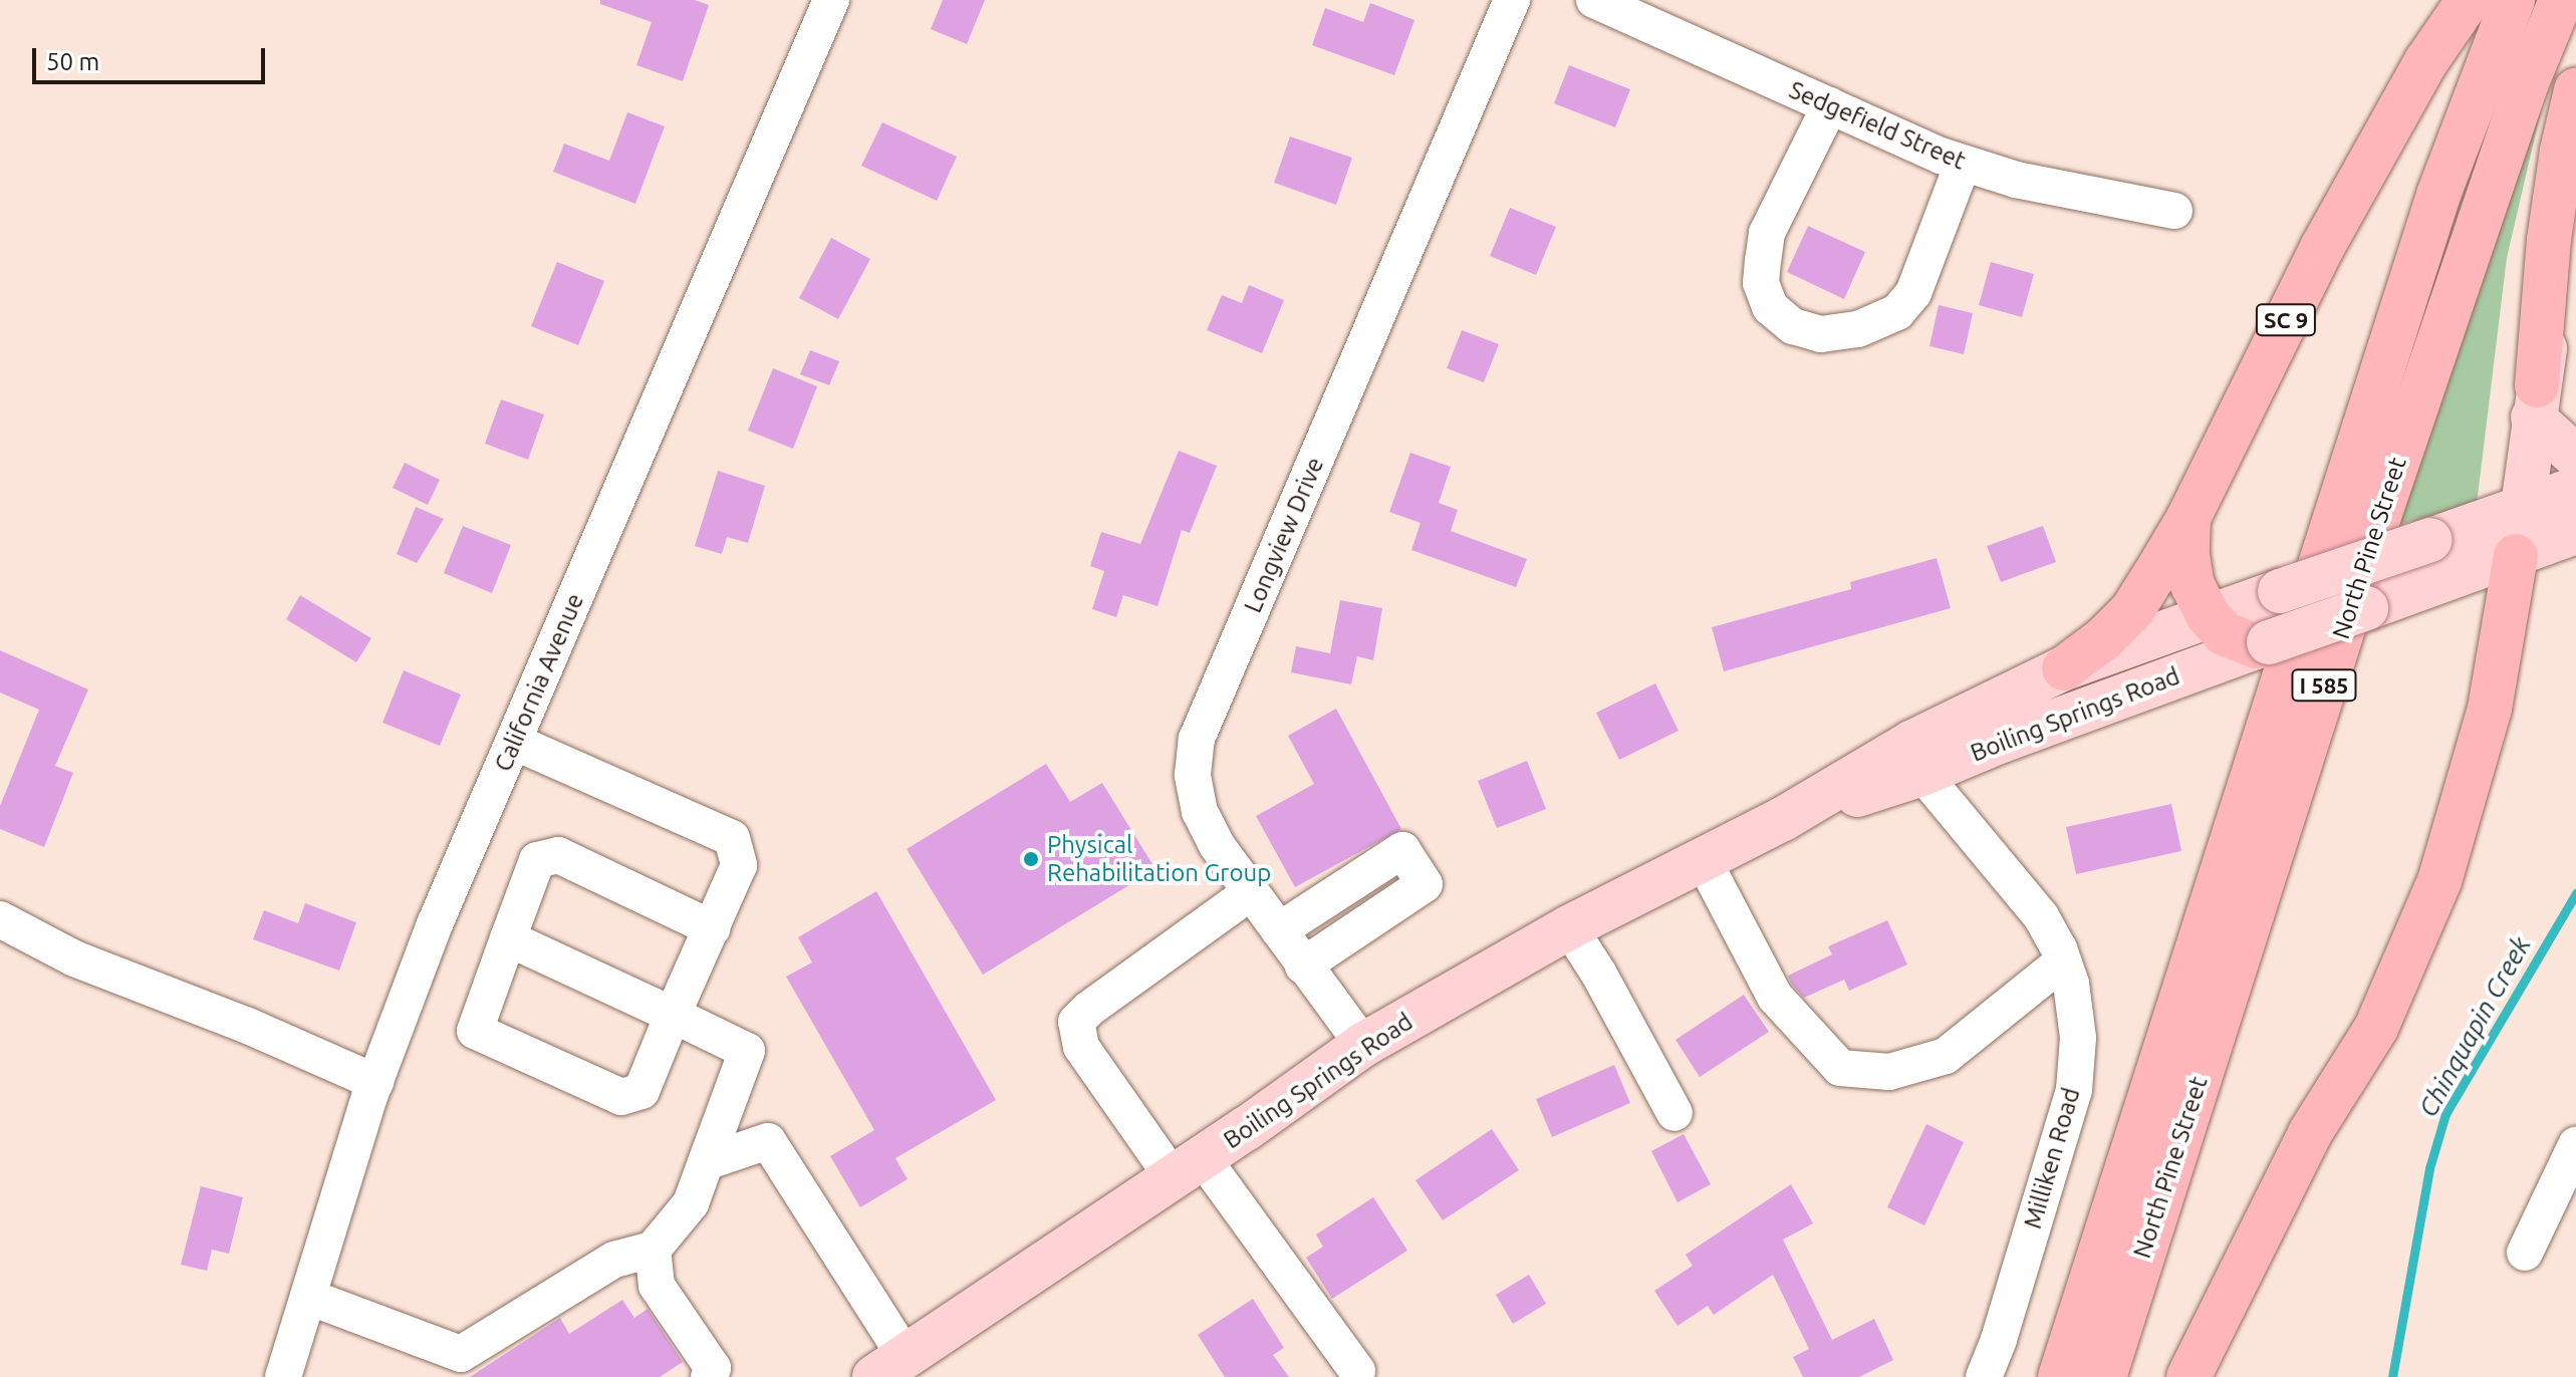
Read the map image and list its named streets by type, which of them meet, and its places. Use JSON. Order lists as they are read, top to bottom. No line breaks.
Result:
{"streets":{"highway":["SC 9","North Pine Street","I 585"],"main road":["Boiling Springs Road"],"street":["Sedgefield Street","Longview Drive","California Avenue","Milliken Road"]},"crossings":[["SC 9","Boiling Springs Road"],["Longview Drive","Boiling Springs Road"],["Boiling Springs Road","Milliken Road"]],"water":["Chinquapin Creek"],"places":["Physical Rehabilitation Group"],"scale_bar":"50 m"}
